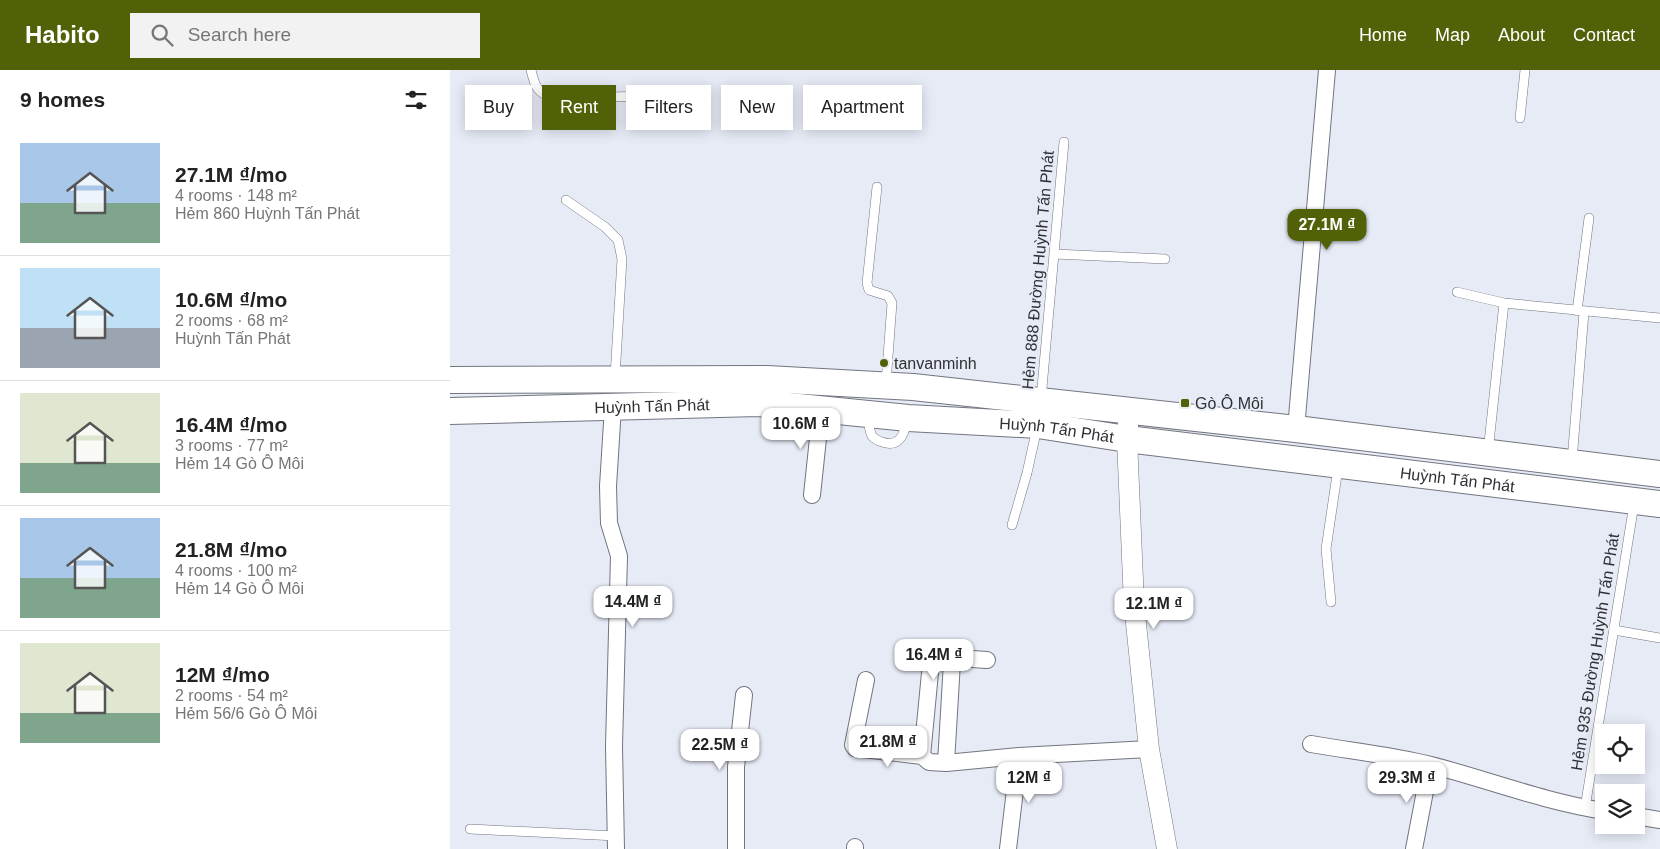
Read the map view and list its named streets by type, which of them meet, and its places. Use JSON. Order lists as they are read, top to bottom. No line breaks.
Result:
{"streets":{"main road":["Huỳnh Tấn Phát"],"lane":["Hẻm 888 Đường Huỳnh Tấn Phát","Hẻm 935 Đường Huỳnh Tấn Phát"]},"crossings":[["Hẻm 888 Đường Huỳnh Tấn Phát","Huỳnh Tấn Phát"],["Huỳnh Tấn Phát","Hẻm 935 Đường Huỳnh Tấn Phát"]],"places":{"other":["tanvanminh"],"transit":["Gò Ô Môi"]},"page":{"header":"Habito","search":"Search here","nav":["Home","Map","About","Contact"],"heading":"9 homes","chip":["Buy","Rent","Filters","New","Apartment"],"list":[{"name":"27.1M ₫/mo","note":"4 rooms · 148 m² · Hẻm 860 Huỳnh Tấn Phát"},{"name":"10.6M ₫/mo","note":"2 rooms · 68 m² · Huỳnh Tấn Phát"},{"name":"16.4M ₫/mo","note":"3 rooms · 77 m² · Hẻm 14 Gò Ô Môi"},{"name":"21.8M ₫/mo","note":"4 rooms · 100 m² · Hẻm 14 Gò Ô Môi"},{"name":"12M ₫/mo","note":"2 rooms · 54 m² · Hẻm 56/6 Gò Ô Môi"}],"price":["27.1M ₫","10.6M ₫","14.4M ₫","12.1M ₫","16.4M ₫","21.8M ₫","22.5M ₫","12M ₫","29.3M ₫"]}}
